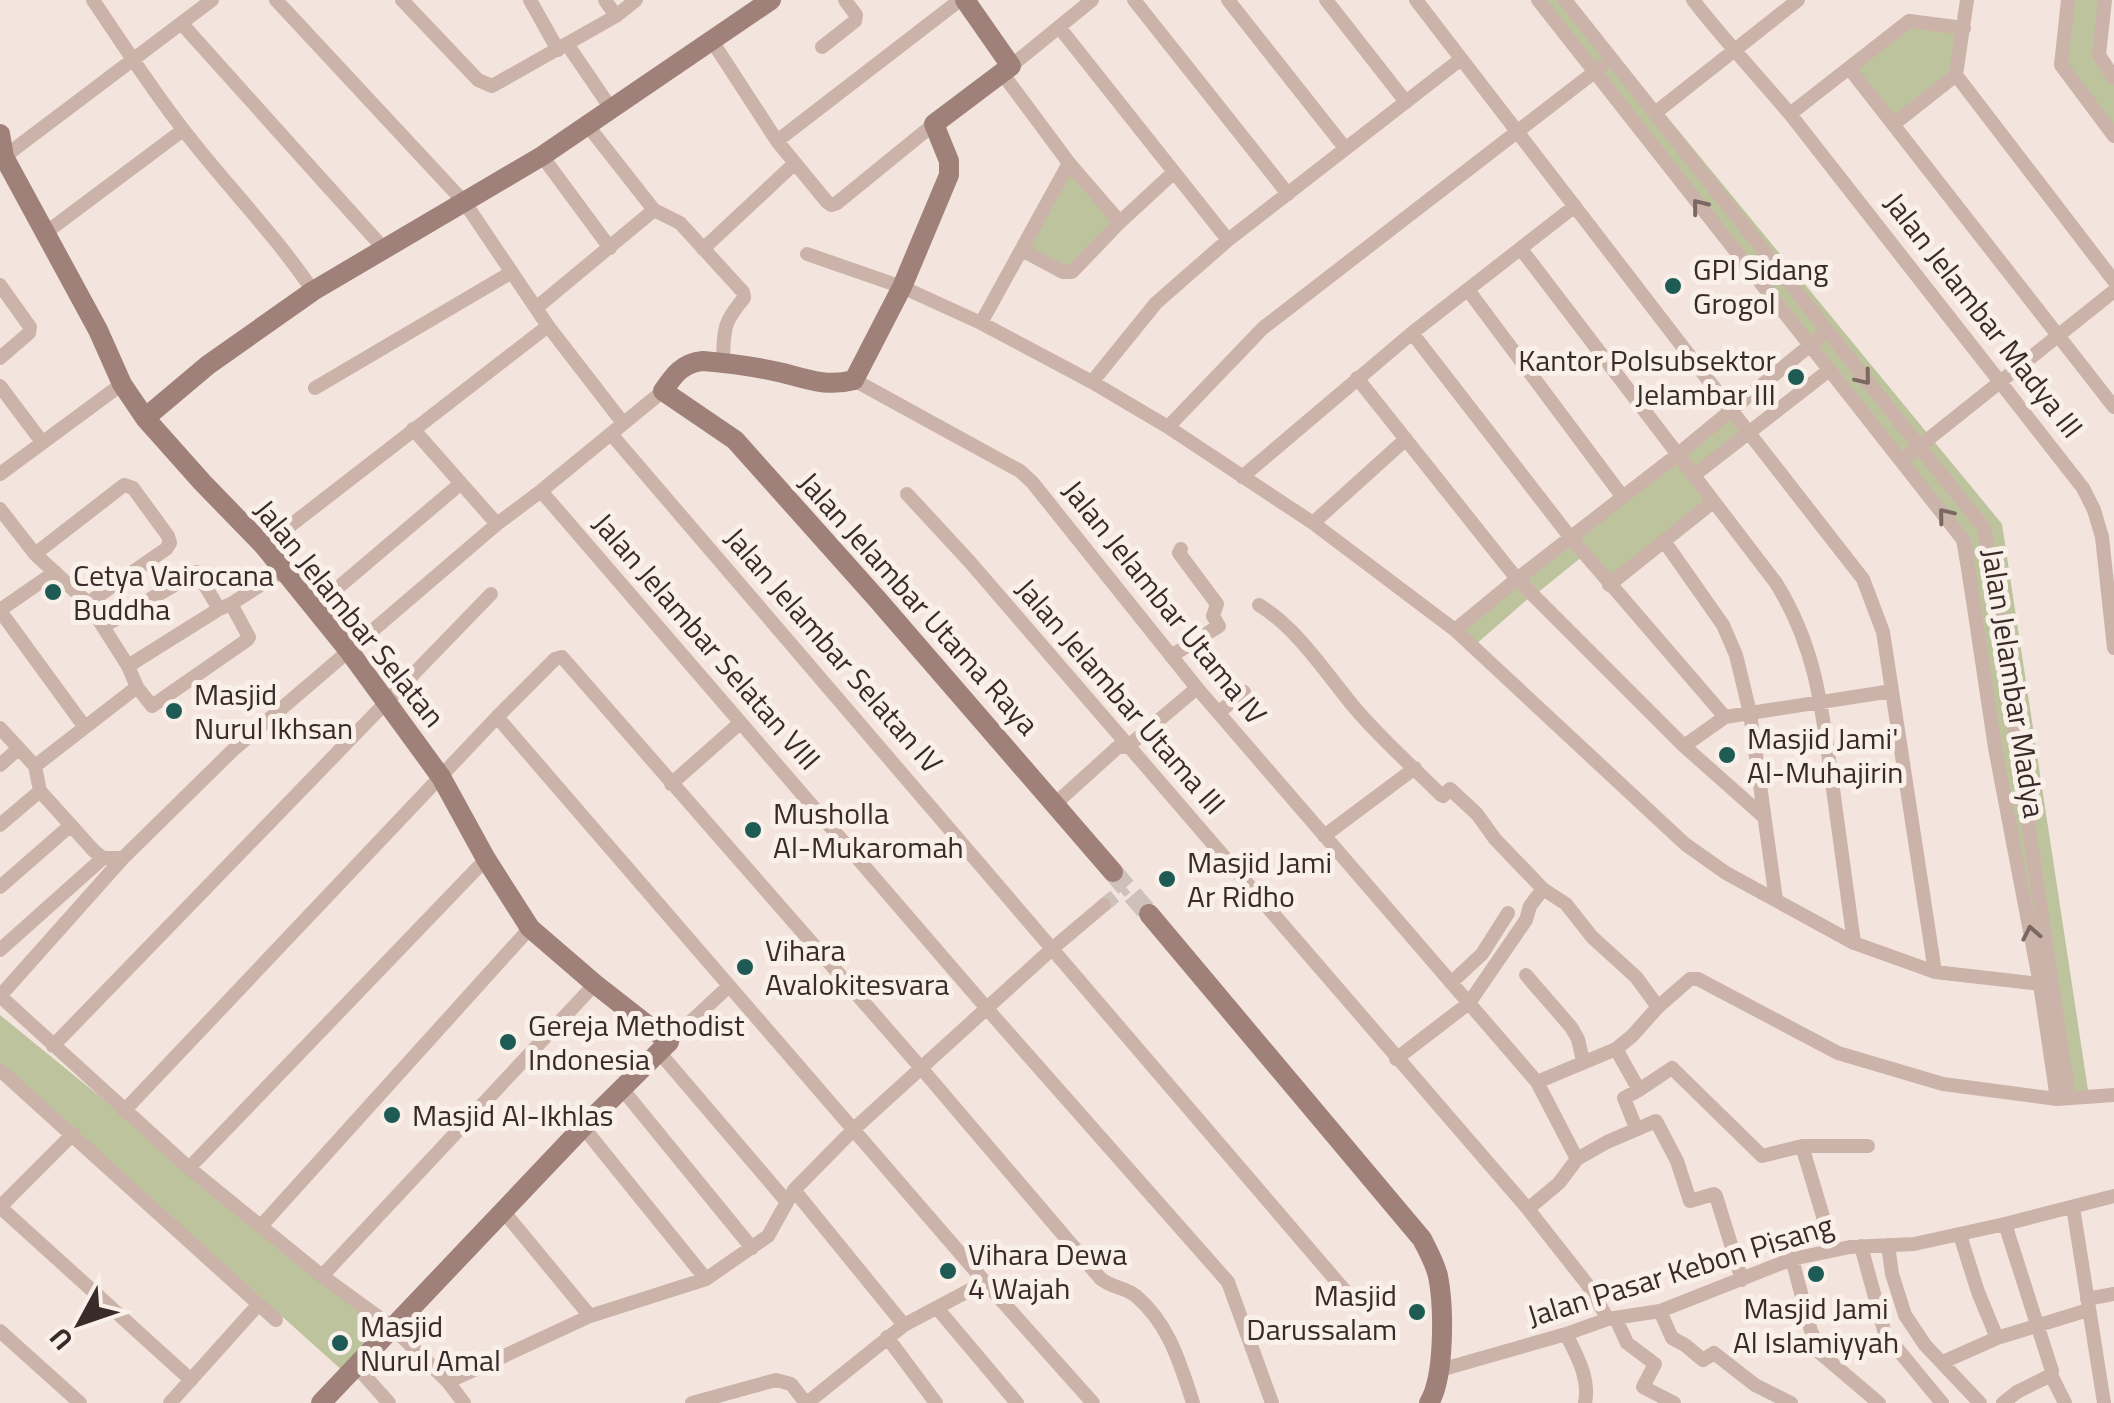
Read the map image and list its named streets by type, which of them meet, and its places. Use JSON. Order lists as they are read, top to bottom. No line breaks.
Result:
{"streets":{"street":["Jalan Jelambar Madya III","Jalan Jelambar Utama IV","Jalan Jelambar Utama Raya","Jalan Jelambar Selatan","Jalan Jelambar Selatan VIII","Jalan Jelambar Selatan IV","Jalan Jelambar Madya","Jalan Jelambar Utama III","Jalan Pasar Kebon Pisang"]},"crossings":[["Jalan Jelambar Utama III","Jalan Pasar Kebon Pisang"]],"places":["GPI Sidang Grogol","Kantor Polsubsektor Jelambar III","Cetya Vairocana Buddha","Masjid Nurul Ikhsan","Masjid Jami' Al-Muhajirin","Musholla Al-Mukaromah","Masjid Jami Ar Ridho","Vihara Avalokitesvara","Gereja Methodist Indonesia","Masjid Al-Ikhlas","Vihara Dewa 4 Wajah","Masjid Jami Al Islamiyyah","Masjid Darussalam","Masjid Nurul Amal"],"north":"bottom left"}
